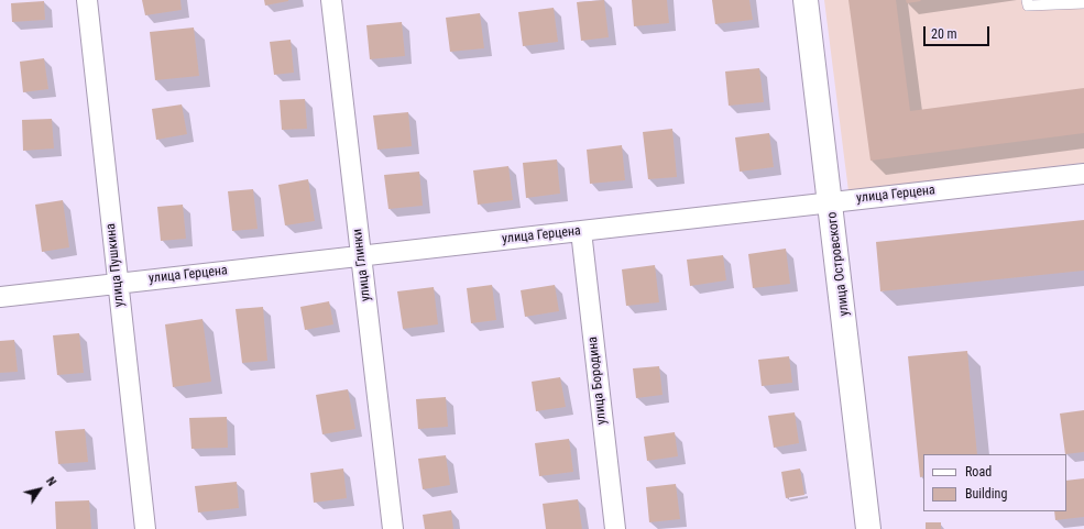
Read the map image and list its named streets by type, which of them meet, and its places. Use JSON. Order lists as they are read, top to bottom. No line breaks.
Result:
{"streets":{"street":["улица Герцена","улица Островского","улица Пушкина","улица Глинки","улица Бородина"]},"crossings":[["улица Герцена","улица Островского"],["улица Герцена","улица Пушкина"],["улица Герцена","улица Глинки"],["улица Герцена","улица Бородина"]],"legend":["Road","Building"],"scale_bar":"20 m","north":"top right"}
